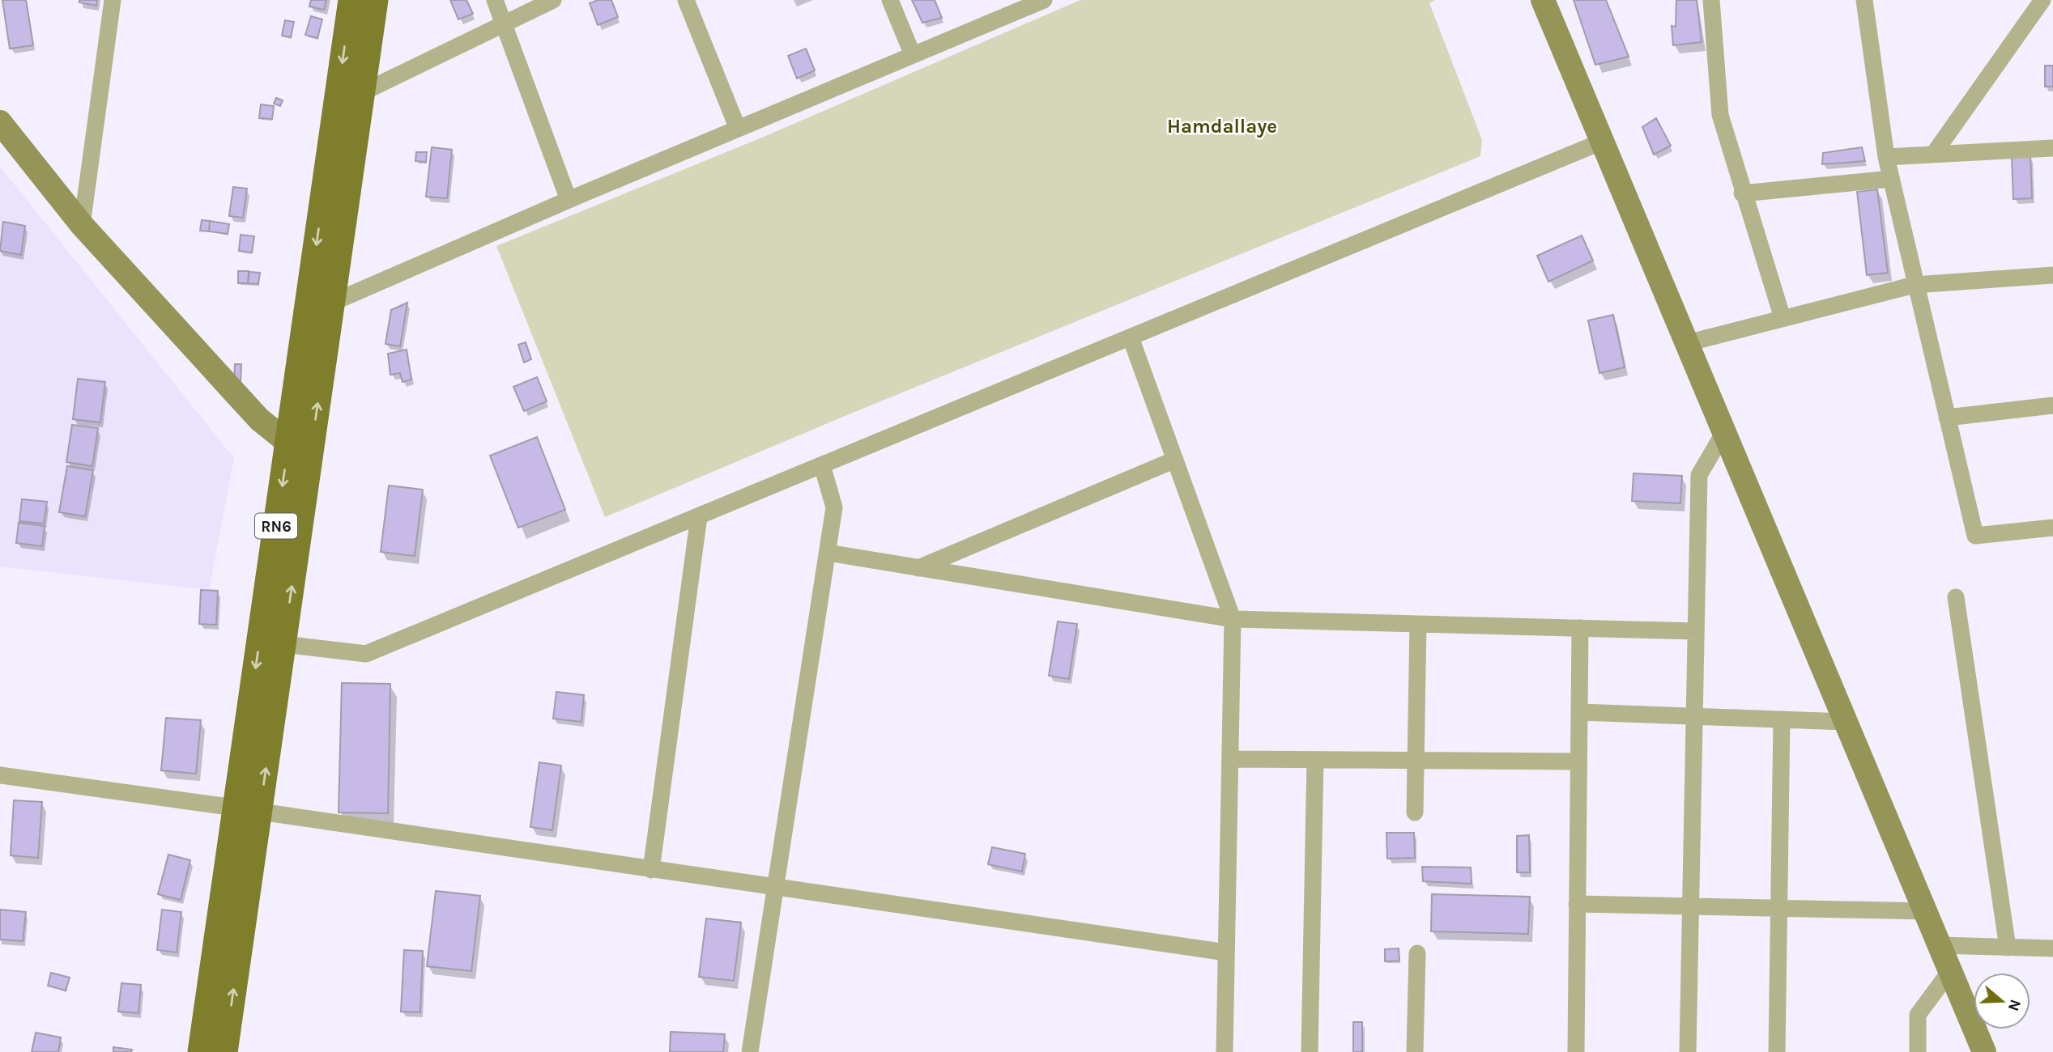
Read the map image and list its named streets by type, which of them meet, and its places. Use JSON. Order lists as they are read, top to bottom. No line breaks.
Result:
{"streets":{"main road":["RN6"]},"districts":["Hamdallaye"],"north":"right"}
